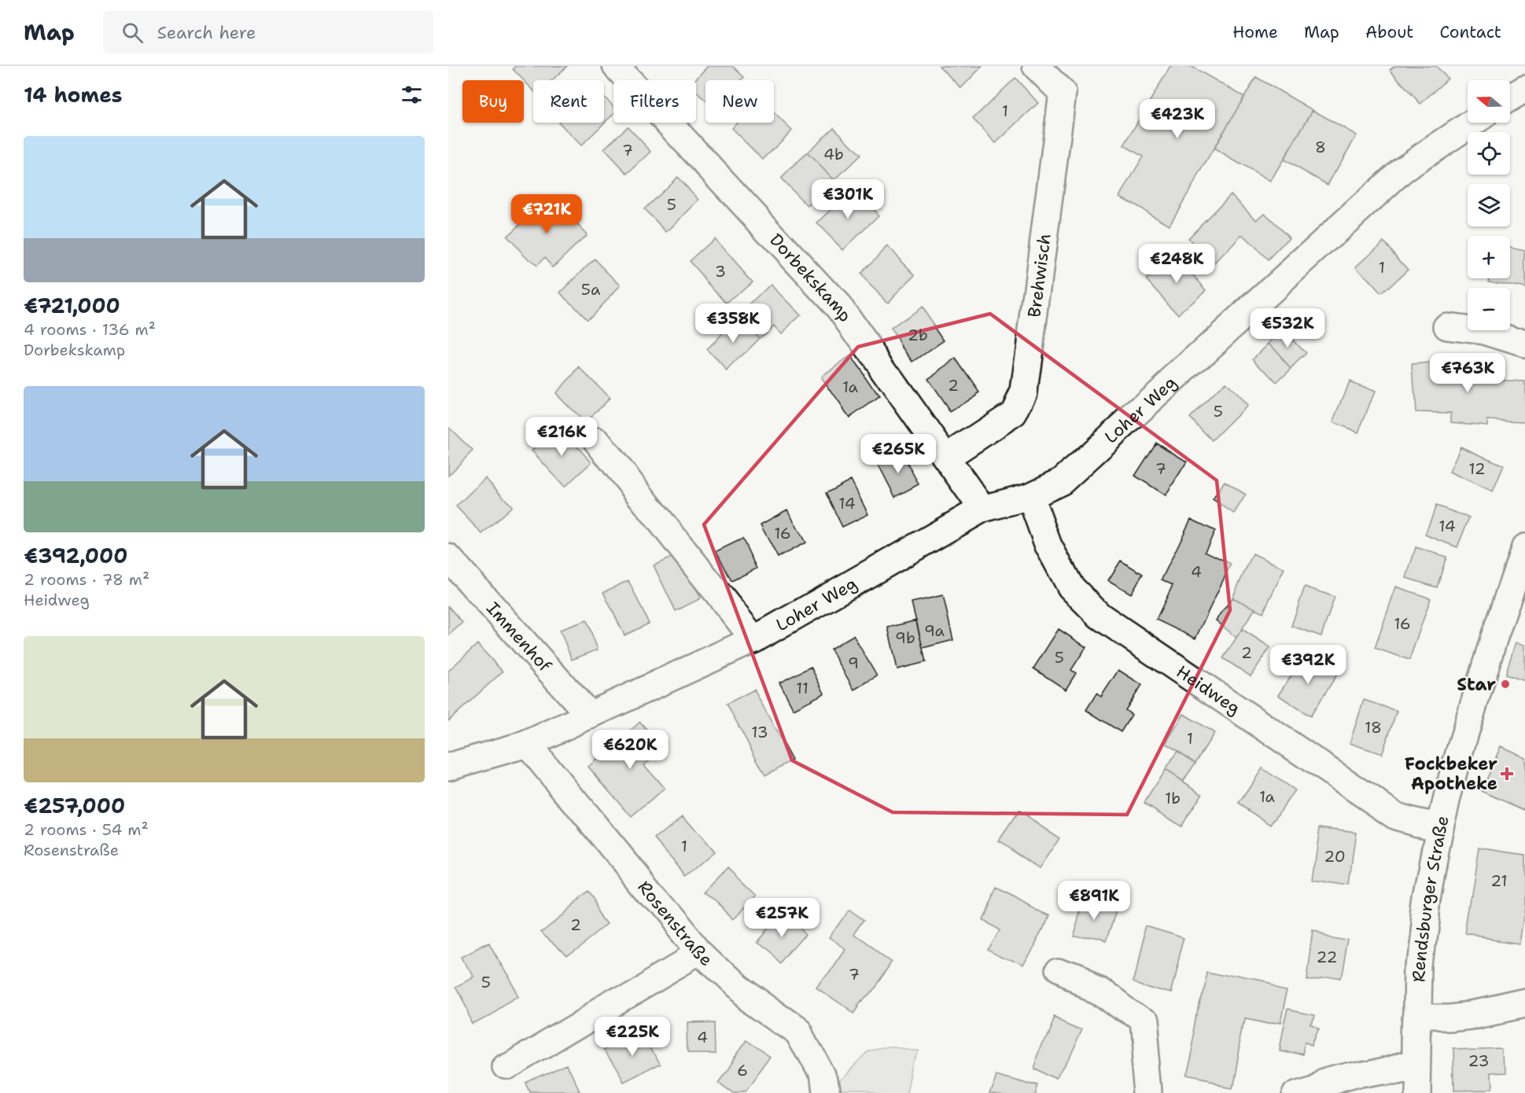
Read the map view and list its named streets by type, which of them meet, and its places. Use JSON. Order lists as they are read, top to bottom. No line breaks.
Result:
{"streets":{"street":["Brehwisch","Dorbekskamp","Loher Weg","Immenhof","Heidweg","Rendsburger Straße","Rosenstraße"]},"crossings":[["Brehwisch","Dorbekskamp"],["Dorbekskamp","Loher Weg"],["Loher Weg","Immenhof"],["Loher Weg","Heidweg"],["Loher Weg","Rosenstraße"],["Heidweg","Rendsburger Straße"]],"places":{"other":["Star"],"health":["Fockbeker Apotheke"]},"house_numbers":["1","8","7","4b","5","1","3","5a","2b","2","1a","5","7","12","14","14","16","4","16","9a","9b","2","5","9","11","18","13","1","1a","1b","1","20","21","2","22","7","5","4","23","6"],"north":"left","page":{"header":"Map","search":"Search here","nav":["Home","Map","About","Contact"],"heading":"14 homes","map_buttons":["+","−"],"chip":["Buy","Rent","Filters","New"],"price":["€423K","€301K","€721K","€248K","€358K","€532K","€763K","€216K","€265K","€392K","€620K","€891K","€257K","€225K"],"list":[{"name":"€721,000","note":"4 rooms · 136 m² · Dorbekskamp"},{"name":"€392,000","note":"2 rooms · 78 m² · Heidweg"},{"name":"€257,000","note":"2 rooms · 54 m² · Rosenstraße"}]}}
